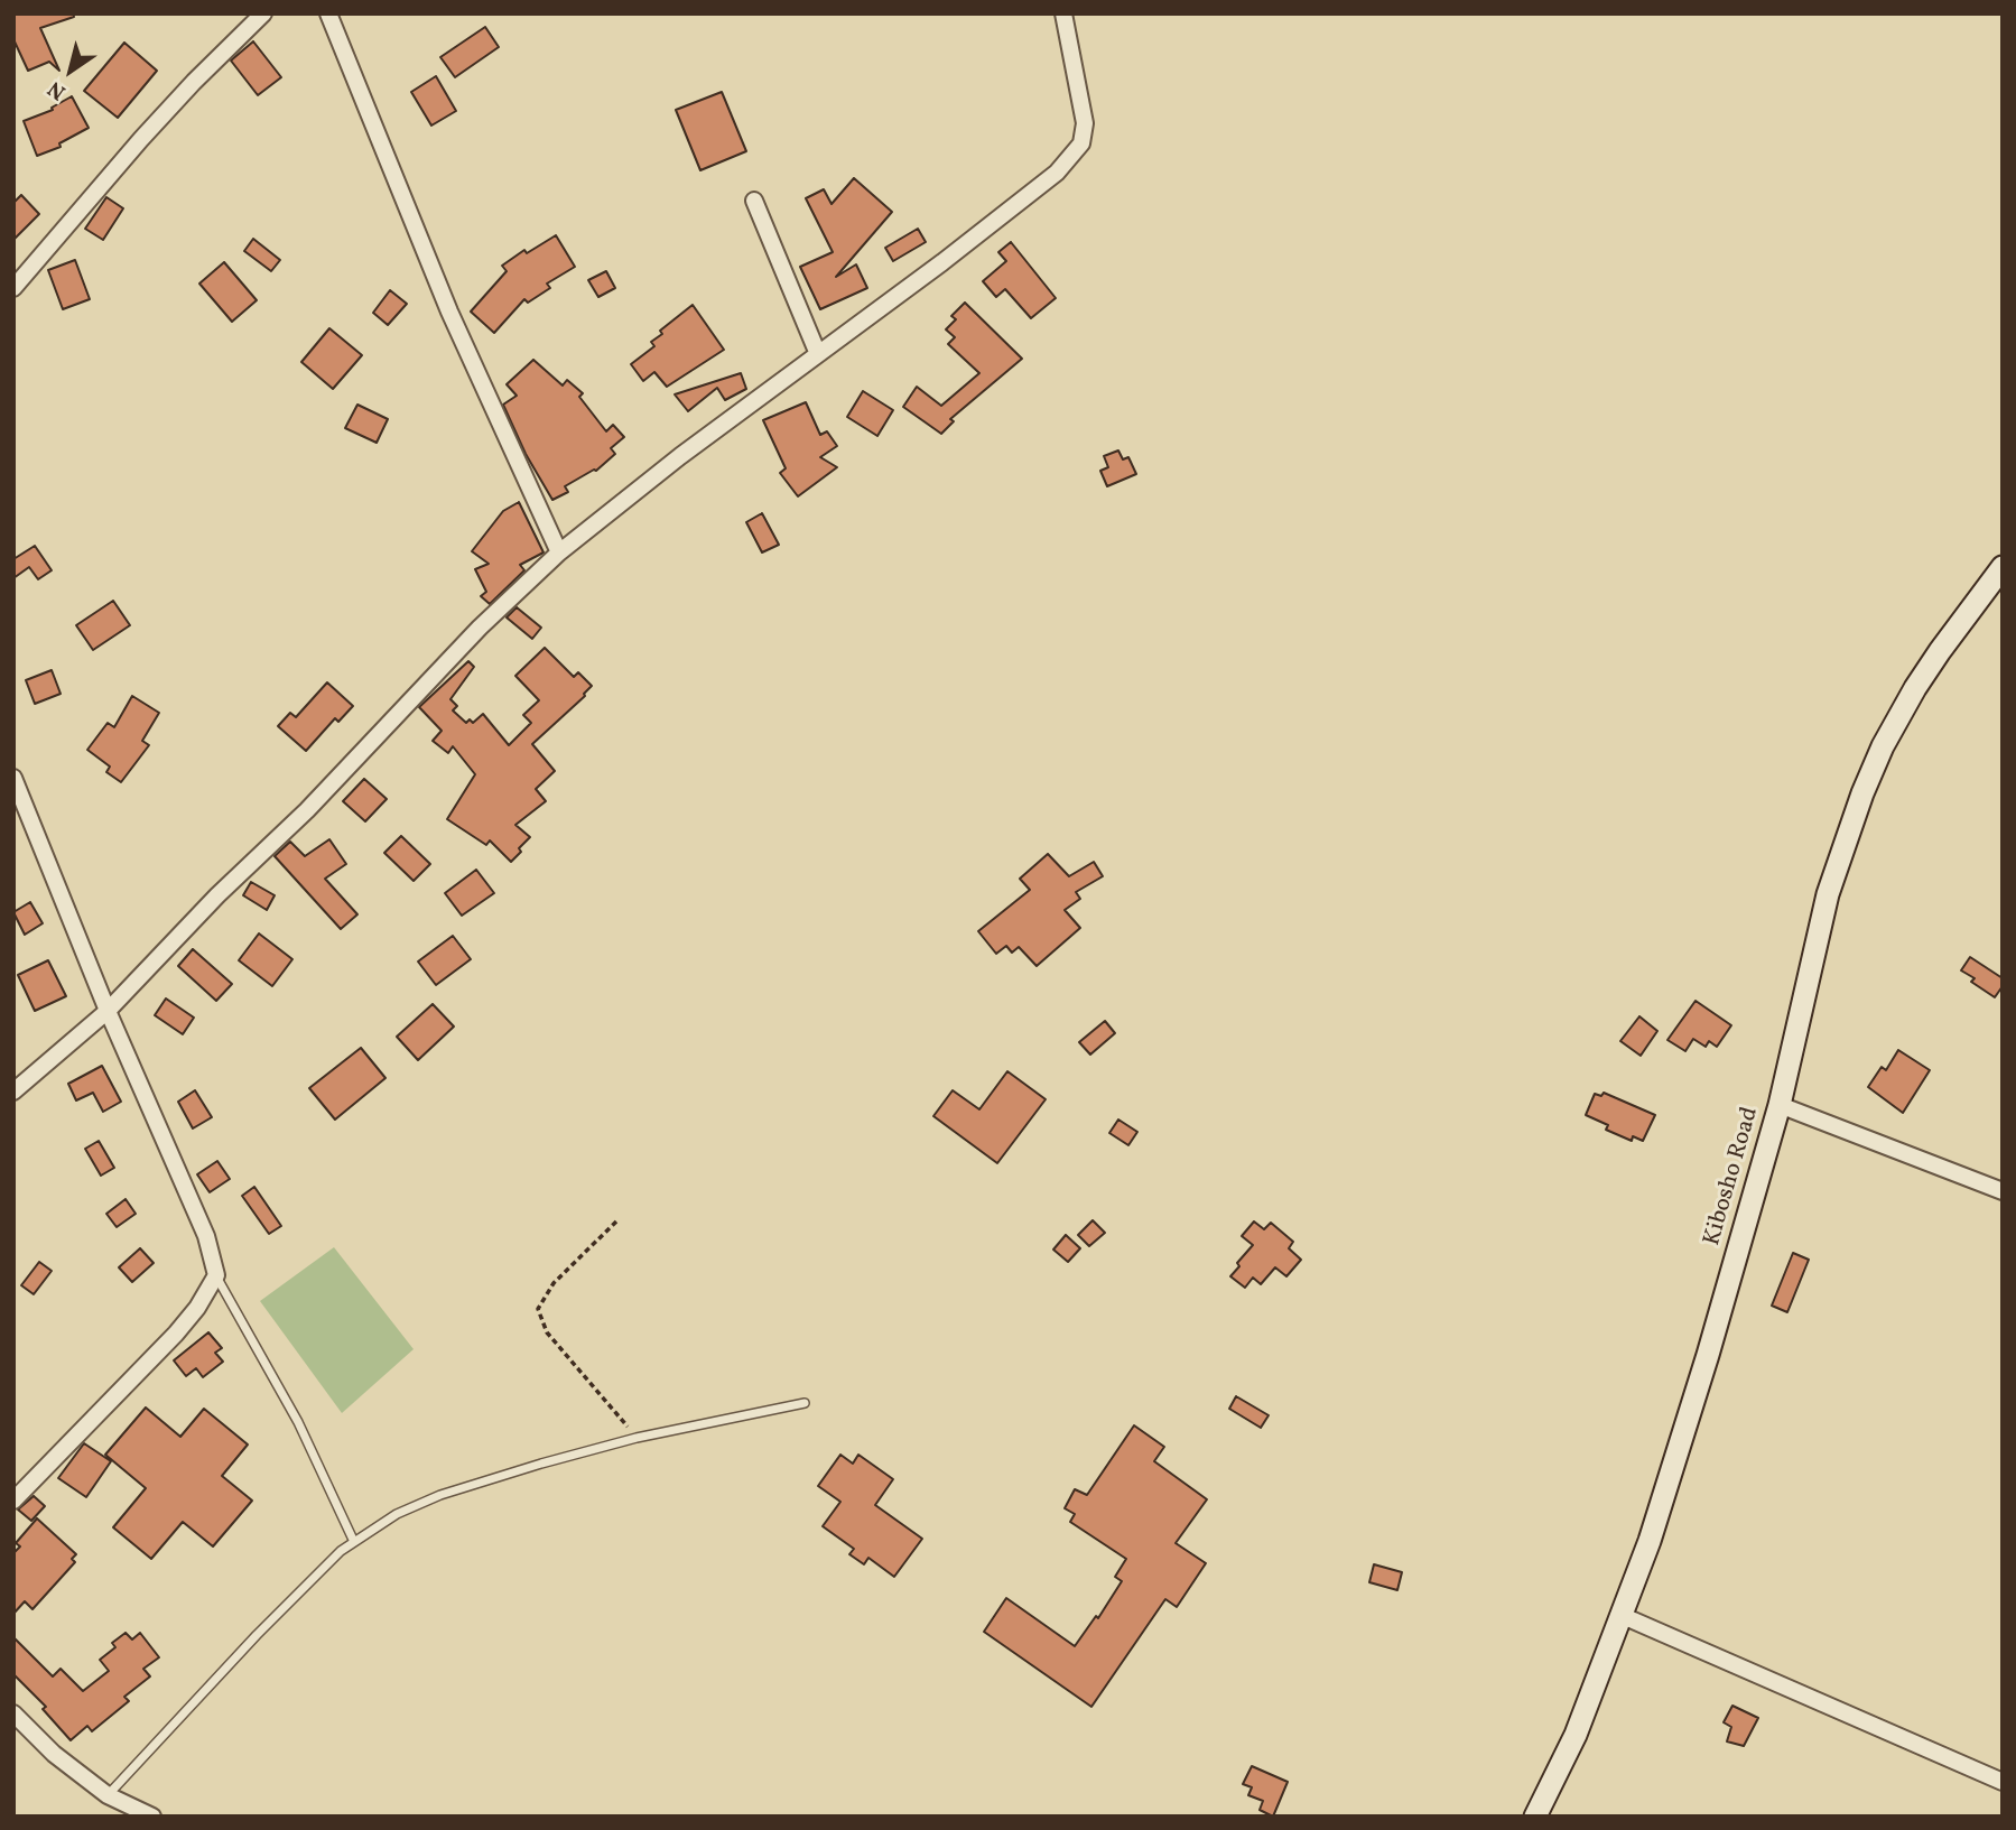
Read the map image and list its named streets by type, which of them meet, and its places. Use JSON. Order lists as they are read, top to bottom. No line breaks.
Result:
{"streets":{"main road":["Kibosho Road"]},"north":"bottom left"}
